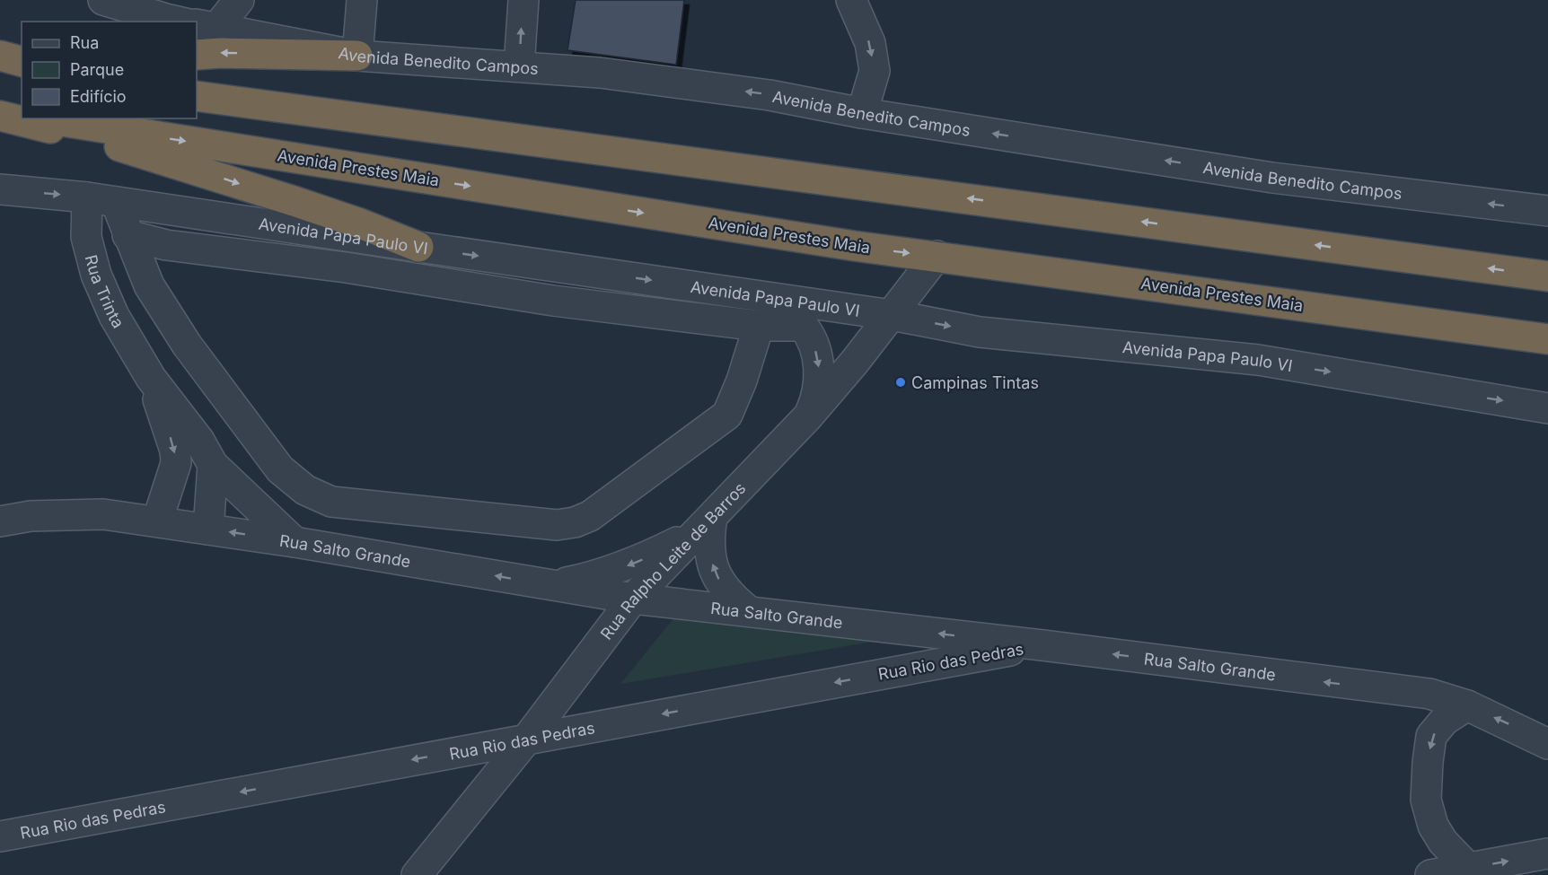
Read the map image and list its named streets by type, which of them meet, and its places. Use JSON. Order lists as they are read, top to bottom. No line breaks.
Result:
{"streets":{"highway":["Avenida Prestes Maia"],"street":["Avenida Benedito Campos","Avenida Papa Paulo VI","Rua Trinta","Rua Salto Grande","Rua Ralpho Leite de Barros","Rua Rio das Pedras"]},"crossings":[["Avenida Prestes Maia","Rua Ralpho Leite de Barros"],["Avenida Papa Paulo VI","Rua Trinta"],["Avenida Papa Paulo VI","Rua Ralpho Leite de Barros"],["Rua Trinta","Rua Salto Grande"],["Rua Salto Grande","Rua Ralpho Leite de Barros"],["Rua Salto Grande","Rua Rio das Pedras"],["Rua Ralpho Leite de Barros","Rua Rio das Pedras"]],"one_way":["Avenida Benedito Campos","Rua Salto Grande","Rua Rio das Pedras"],"places":["Campinas Tintas"],"legend":["Rua","Parque","Edifício"]}
